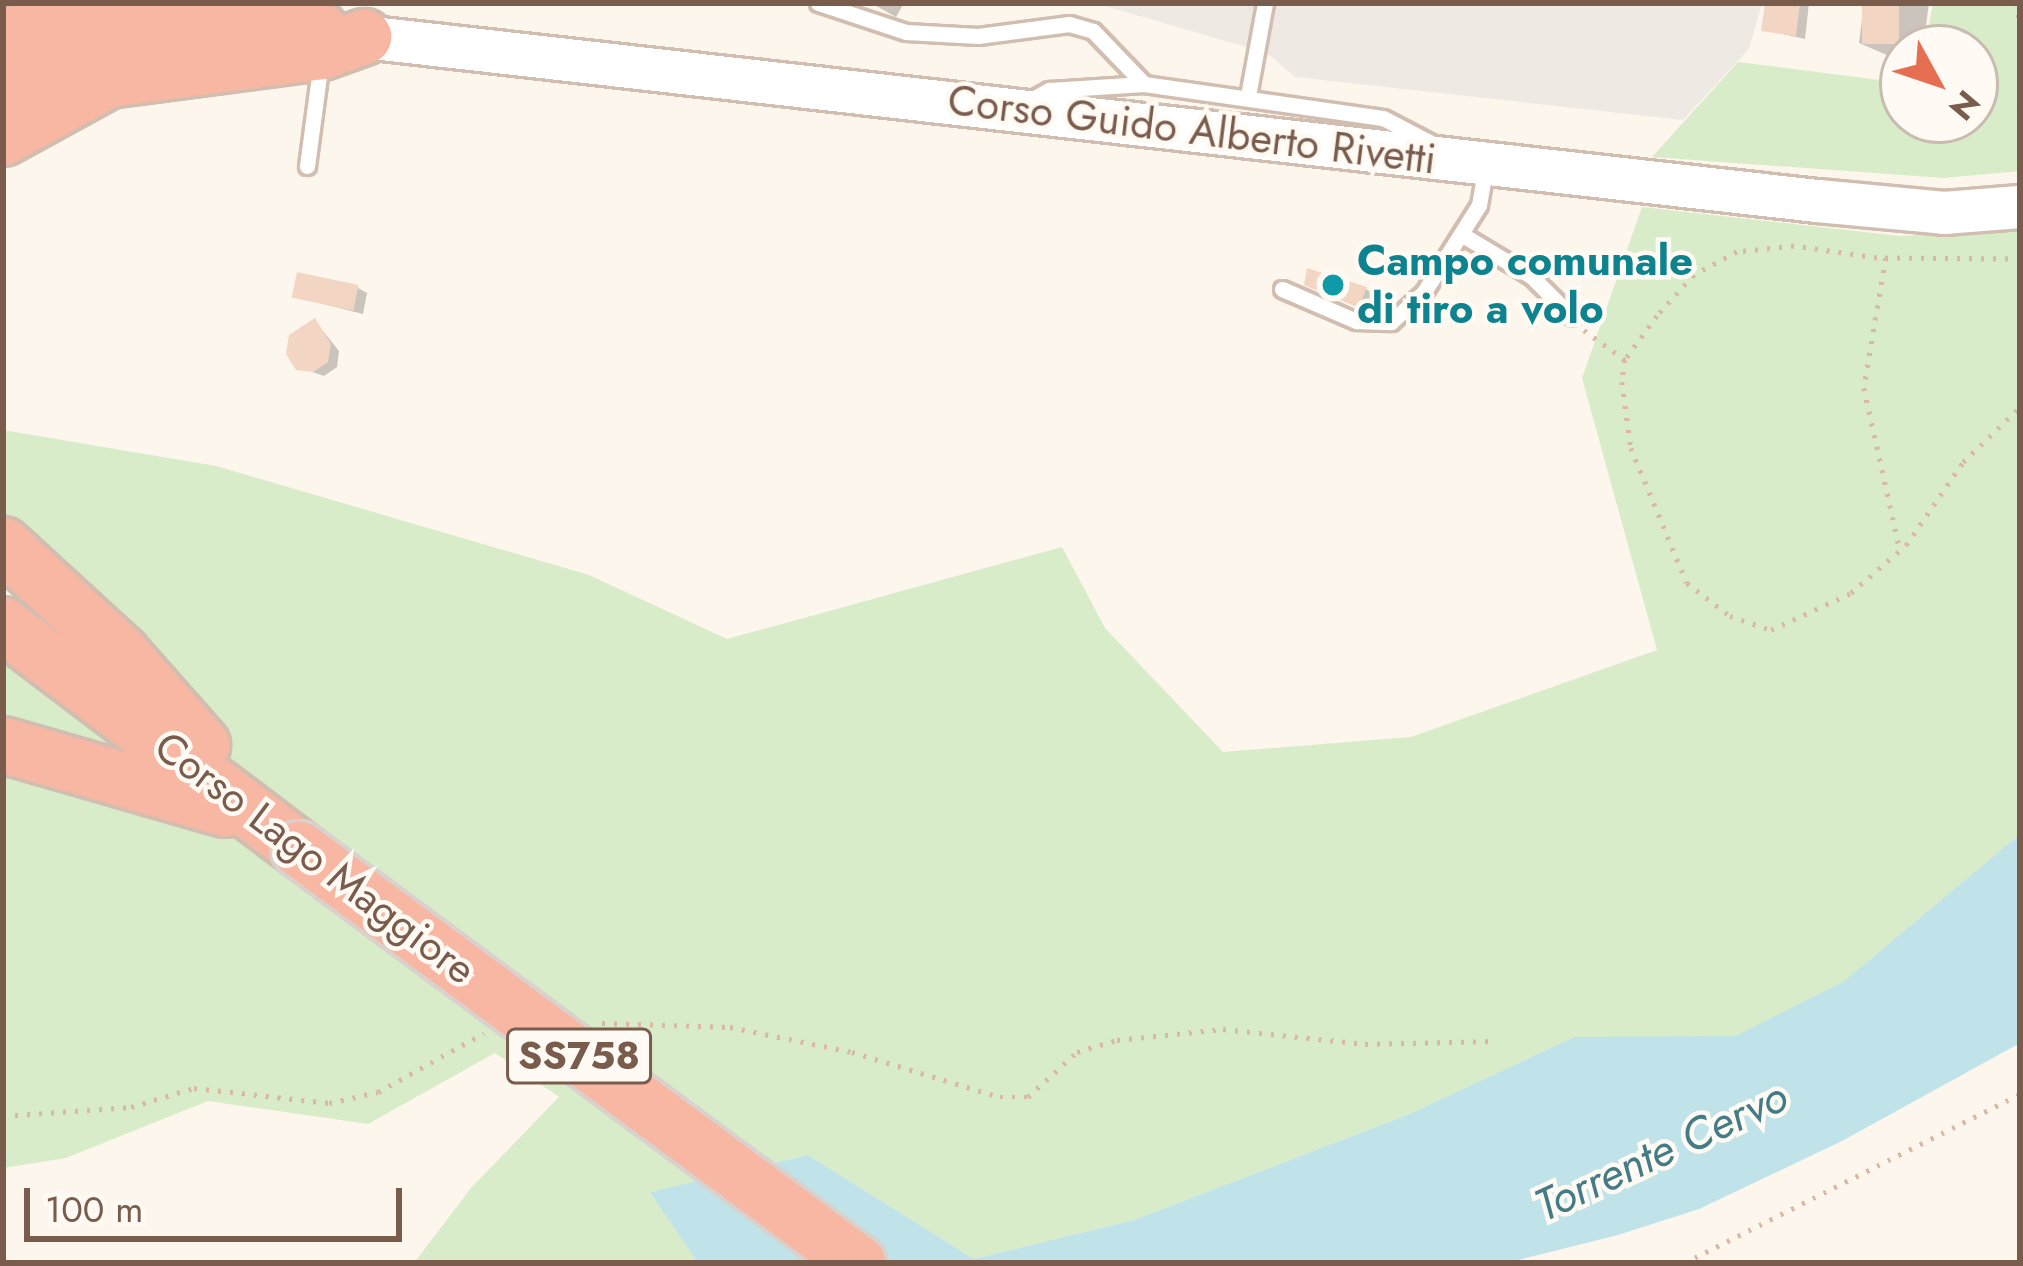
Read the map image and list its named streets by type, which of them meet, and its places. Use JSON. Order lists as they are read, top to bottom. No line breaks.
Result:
{"streets":{"highway":["Corso Lago Maggiore","SS758"],"main road":["Corso Guido Alberto Rivetti"]},"water":["Torrente Cervo"],"places":["Campo comunale di tiro a volo"],"scale_bar":"100 m","north":"bottom right"}
